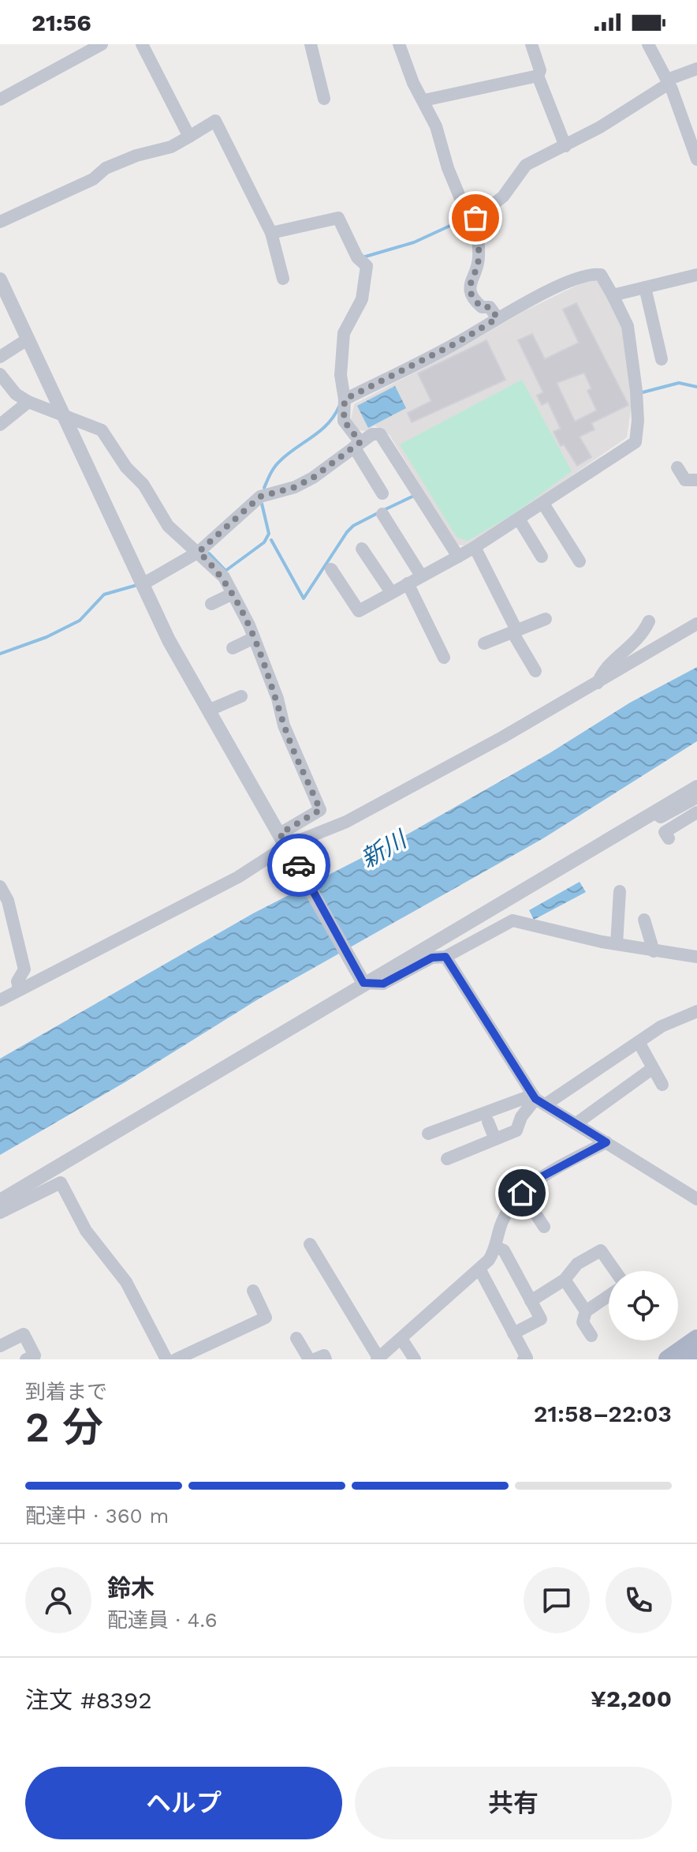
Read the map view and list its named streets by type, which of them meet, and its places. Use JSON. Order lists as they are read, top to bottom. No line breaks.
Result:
{"water":["新川"],"page":{"status":"21:56","heading":["2 分","到着まで","21:58–22:03"],"panel":["鈴木","配達員 · 4.6","注文 #8392","¥2,200"],"bar":"配達中 · 360 m","buttons":["ヘルプ","共有"]}}
